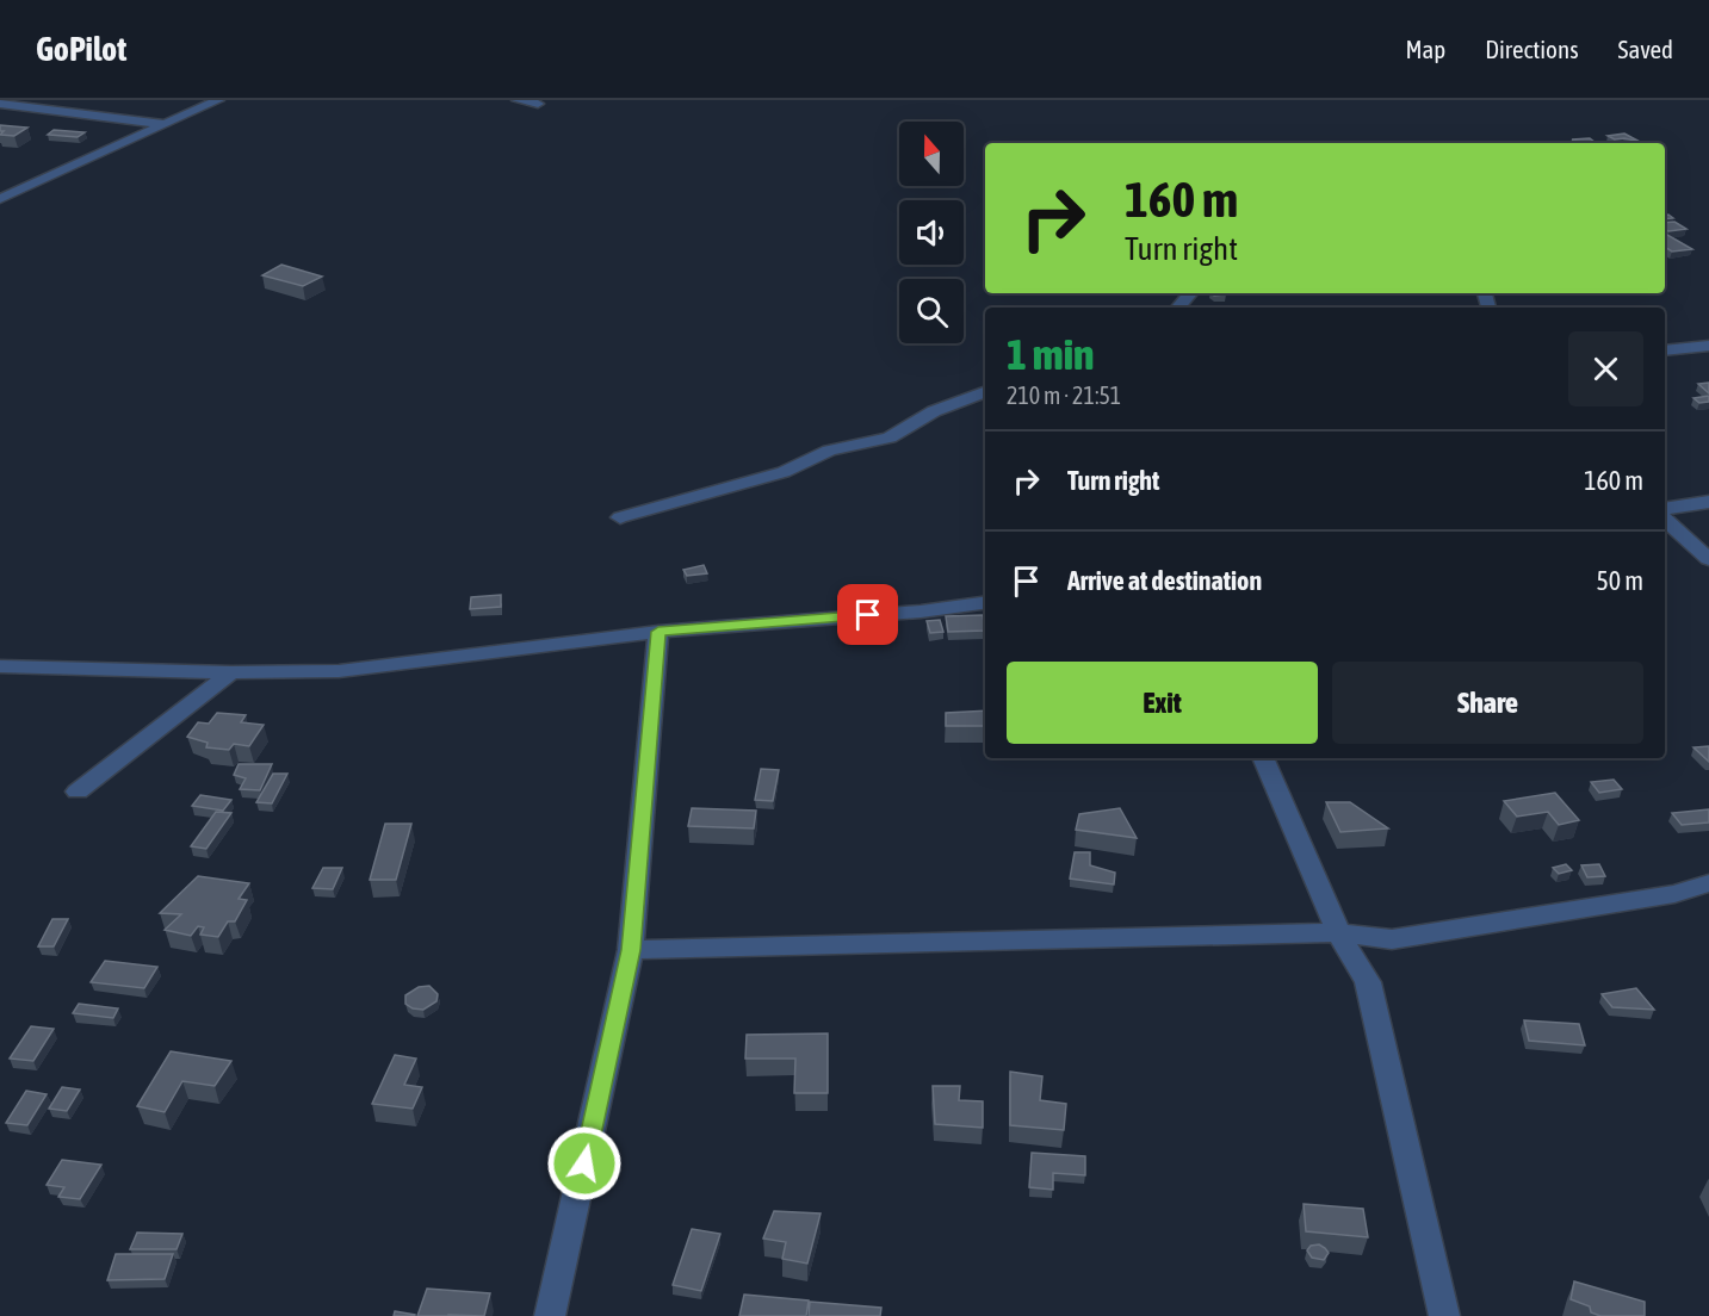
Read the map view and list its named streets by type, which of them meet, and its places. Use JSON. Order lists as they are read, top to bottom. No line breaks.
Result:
{"north":"top","page":{"header":"GoPilot","nav":["Map","Directions","Saved"],"turn":["160 m","Turn right"],"heading":["1 min","210 m · 21:51"],"list":[{"name":"Turn right","value":"160 m"},{"name":"Arrive at destination","value":"50 m"}],"buttons":["Exit","Share"]}}
